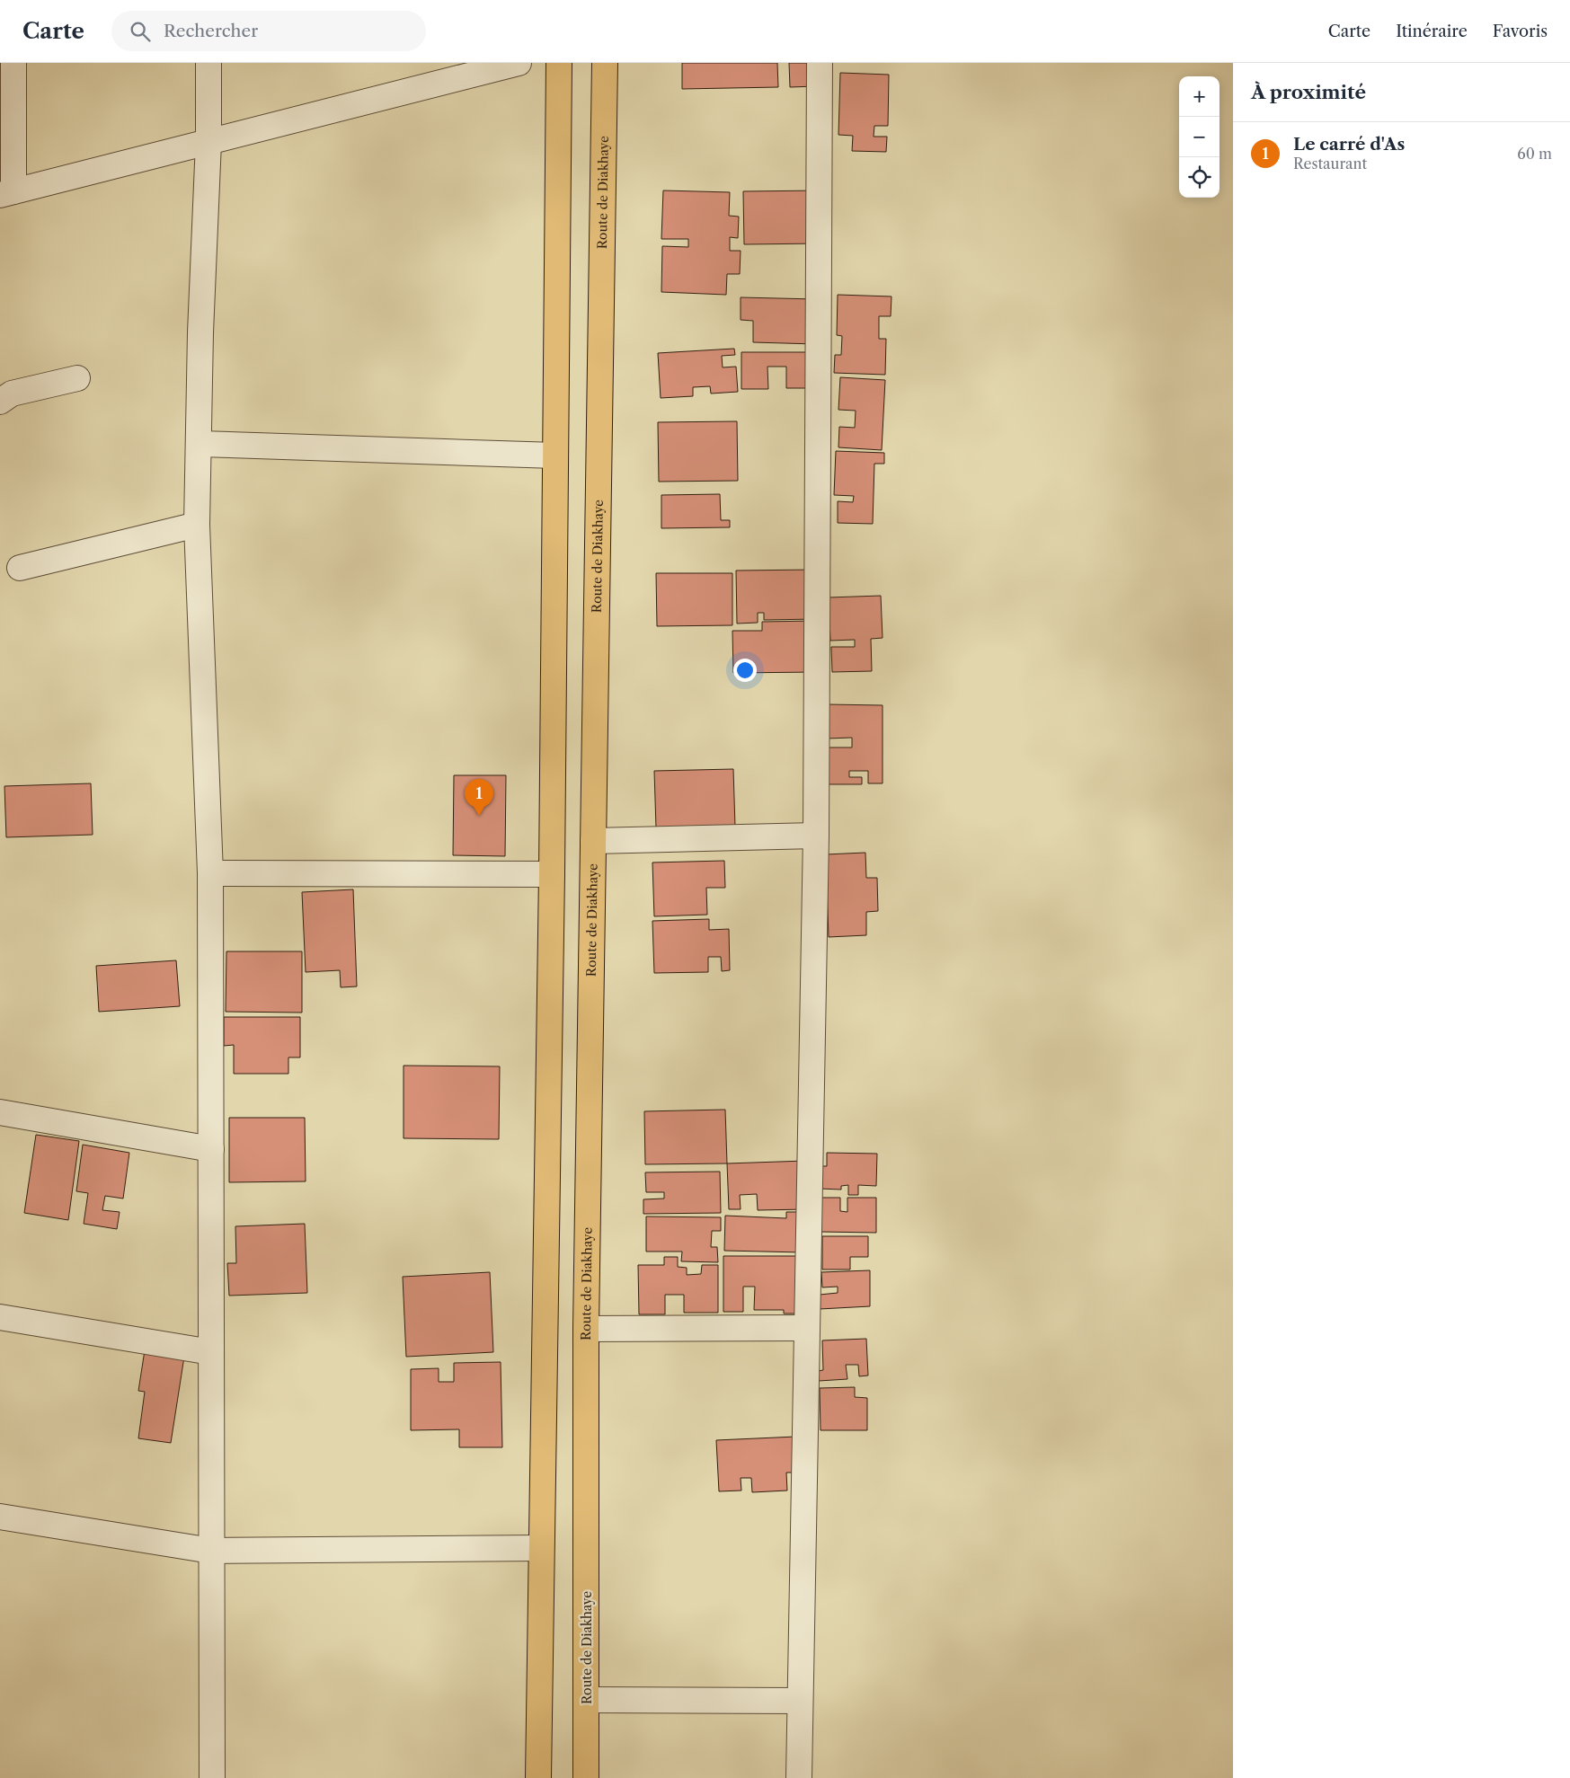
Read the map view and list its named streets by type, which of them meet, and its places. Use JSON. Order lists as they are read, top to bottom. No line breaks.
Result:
{"streets":{"main road":["Route de Diakhaye"]},"page":{"header":"Carte","search":"Rechercher","nav":["Carte","Itinéraire","Favoris"],"heading":"À proximité","map_buttons":["+","−"],"list":[{"mark":"1","name":"Le carré d'As","note":"Restaurant","value":"60 m"}],"pins":"1"}}
